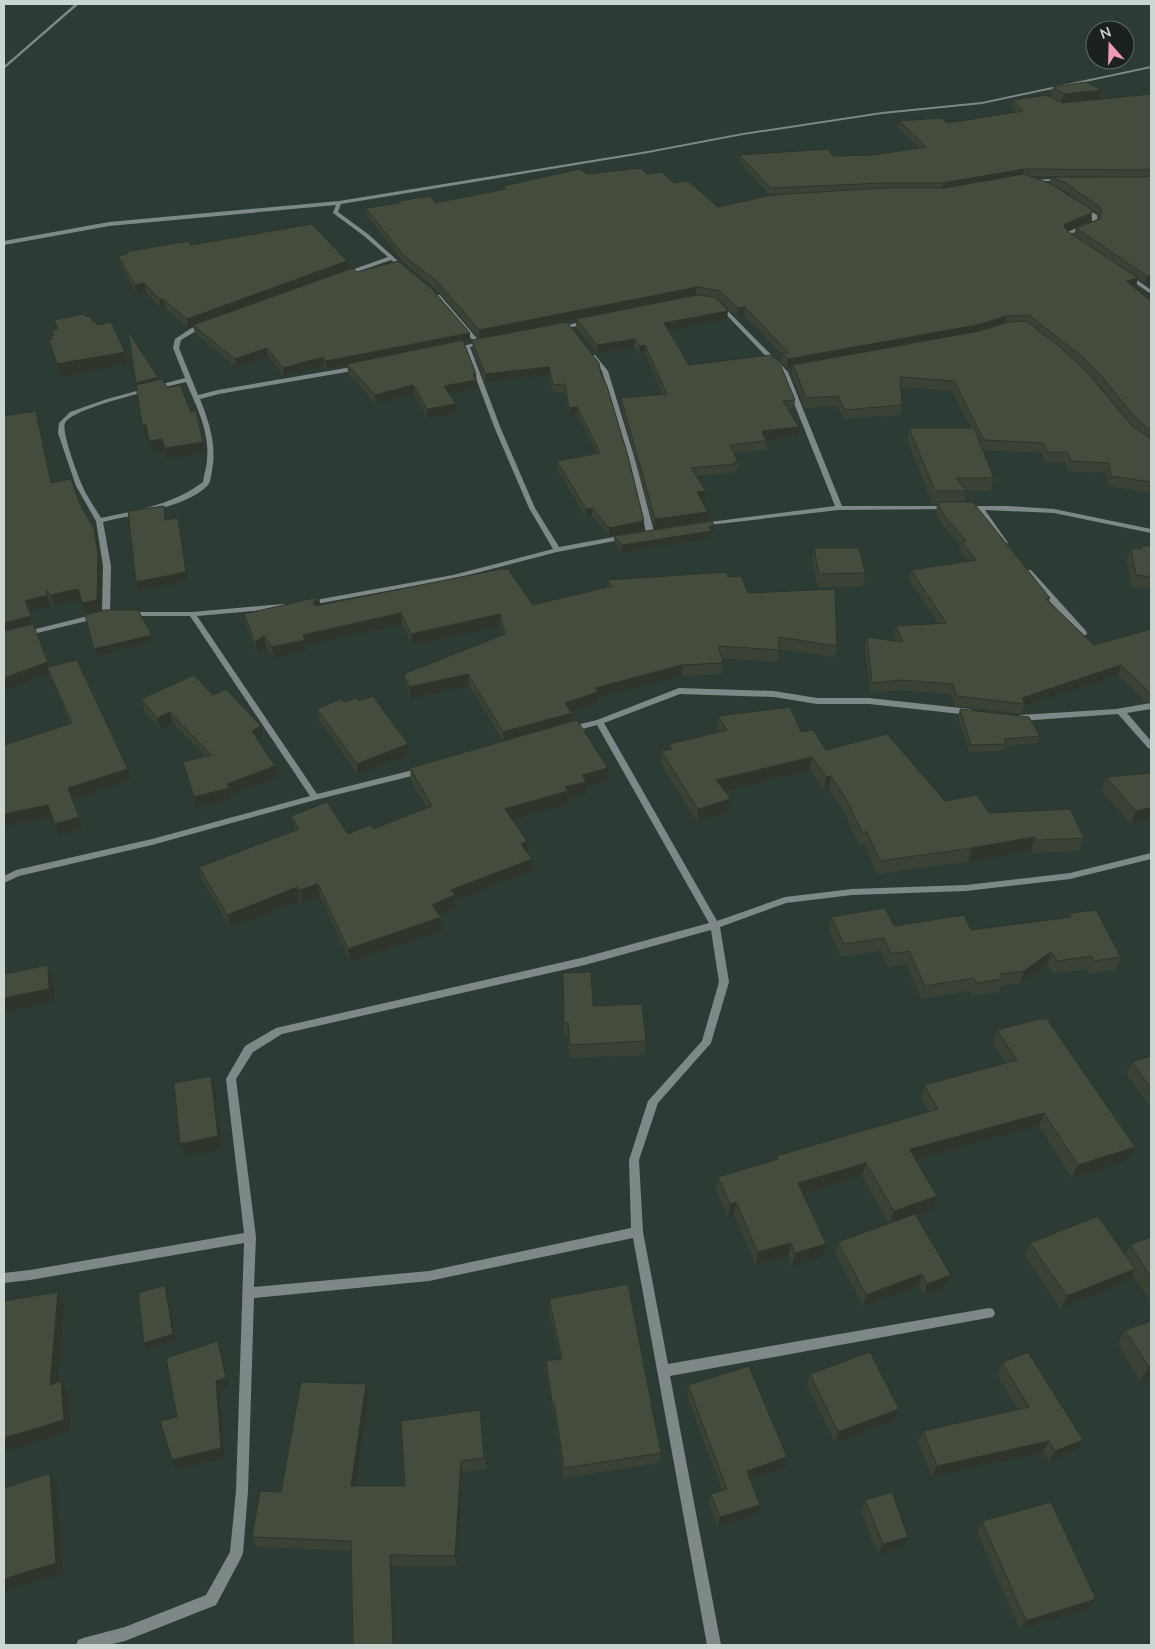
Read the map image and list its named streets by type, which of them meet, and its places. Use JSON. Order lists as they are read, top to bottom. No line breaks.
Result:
{"north":"top"}
